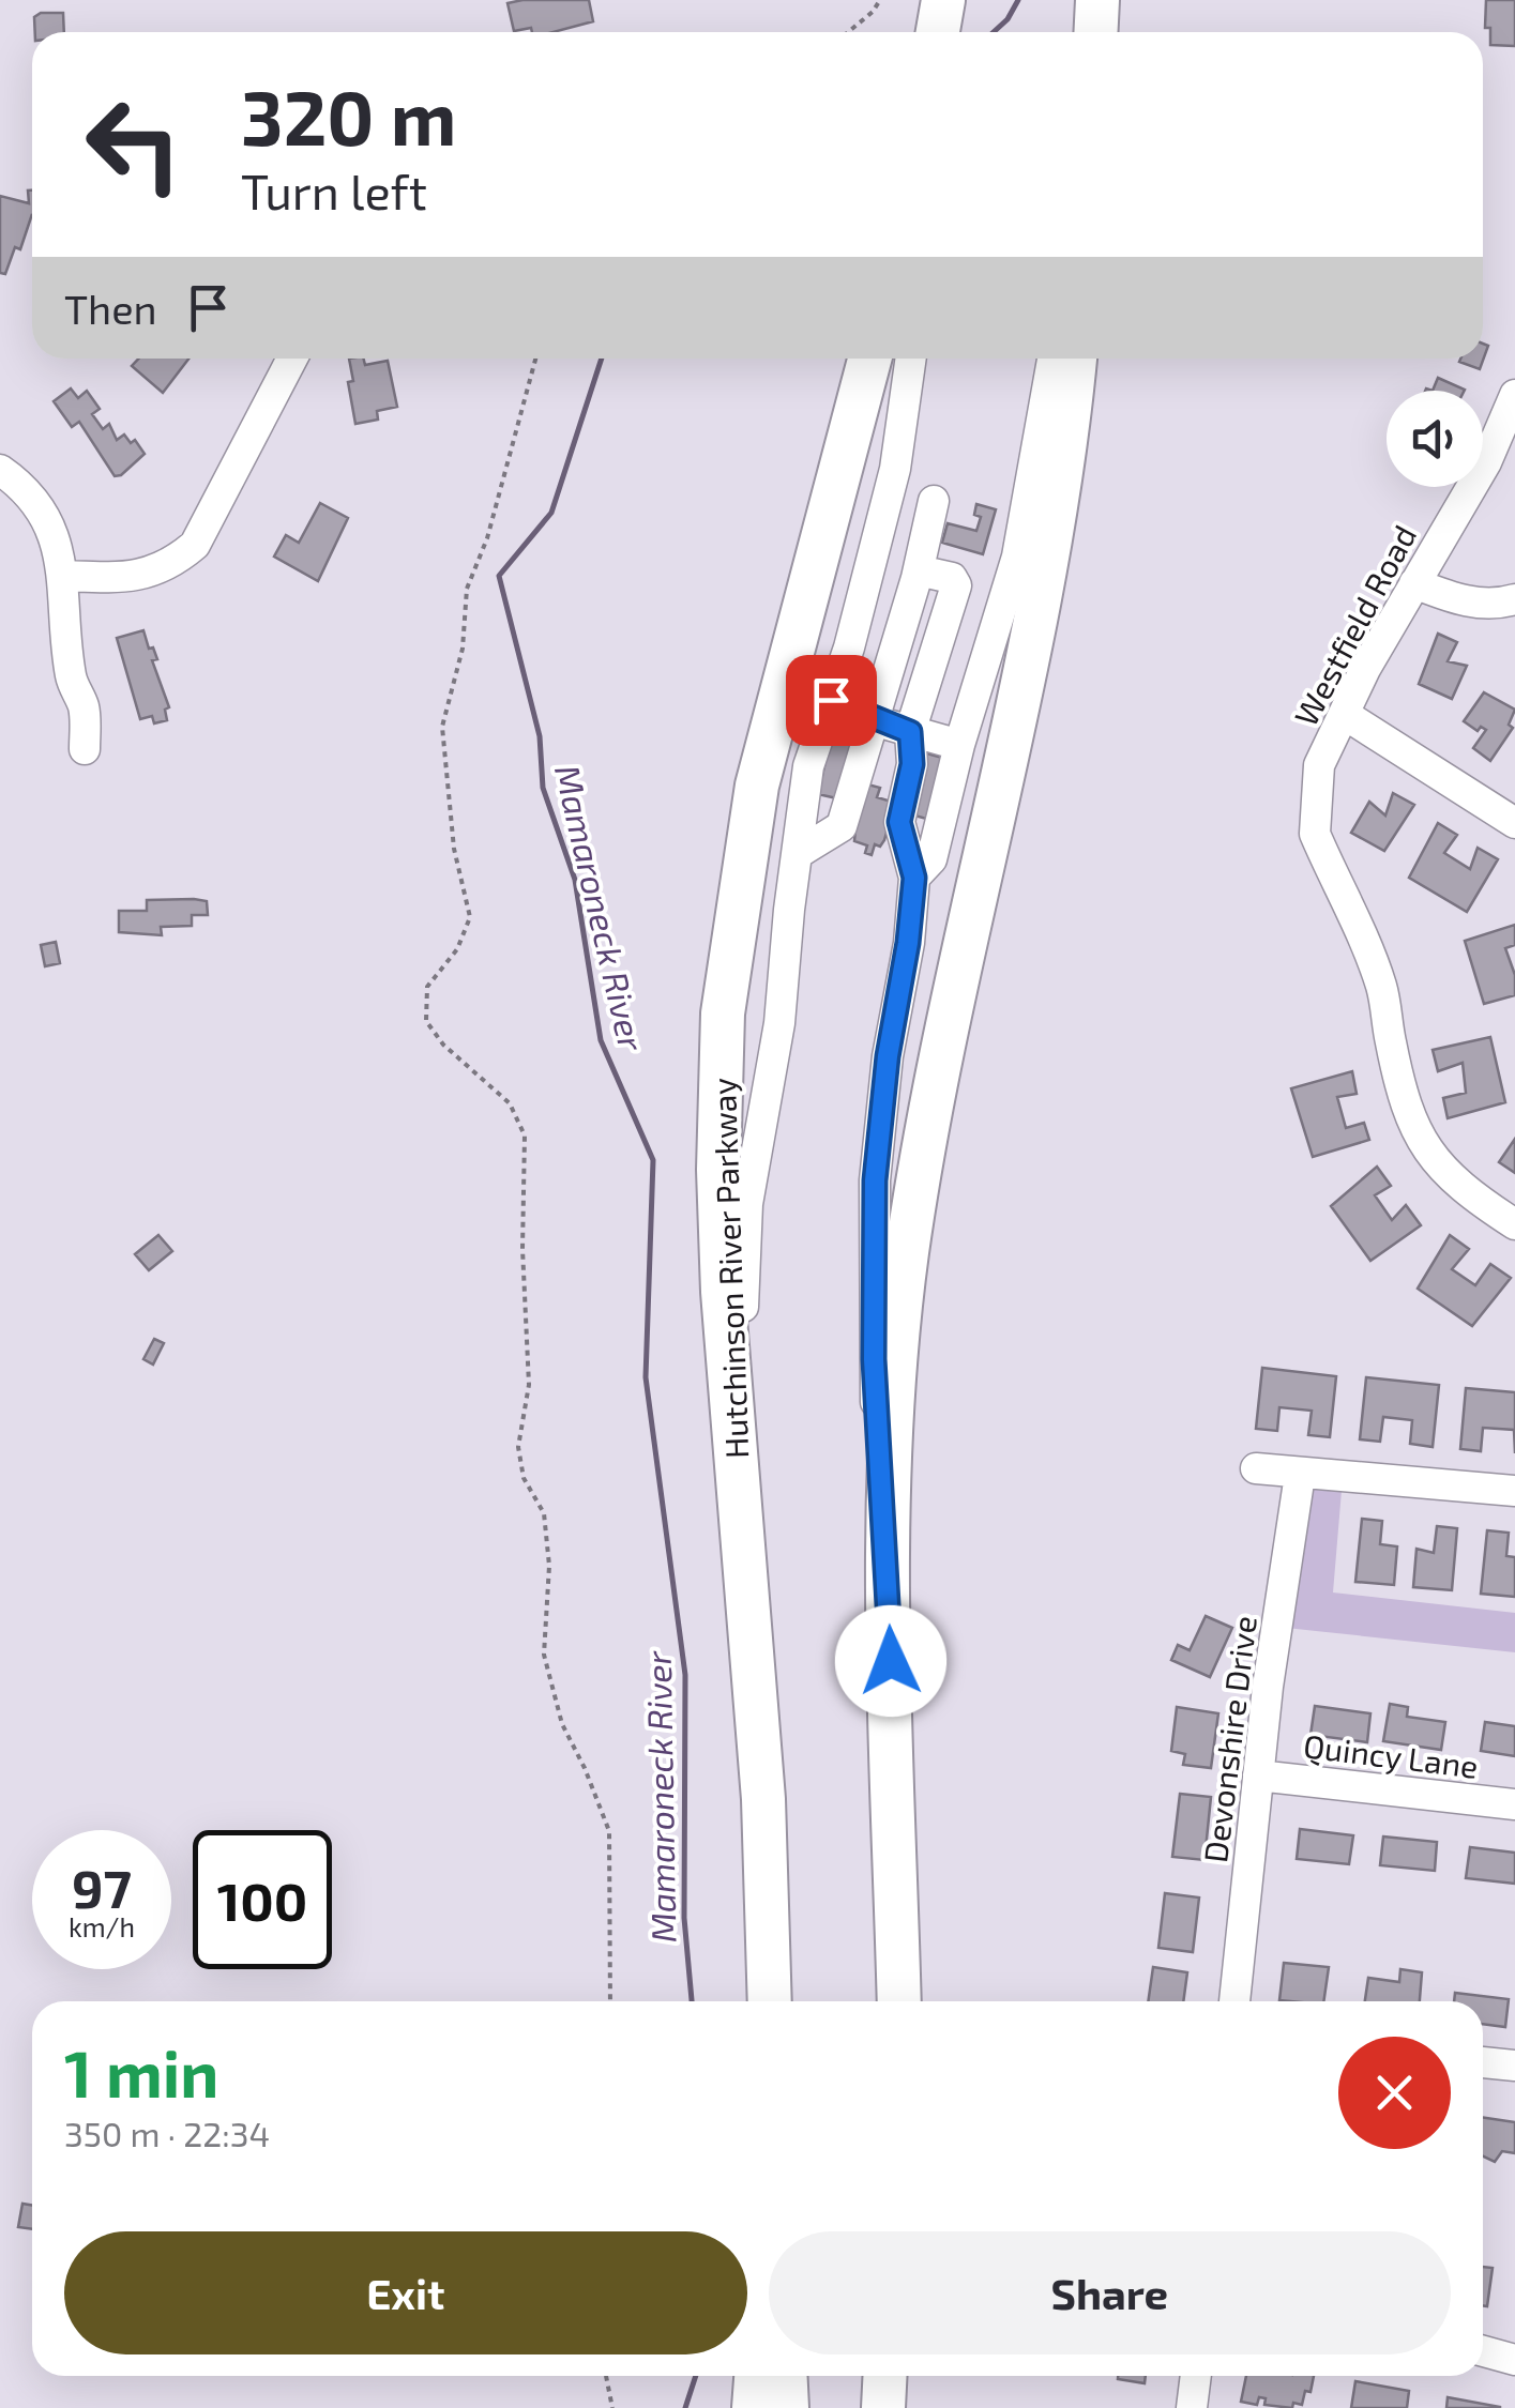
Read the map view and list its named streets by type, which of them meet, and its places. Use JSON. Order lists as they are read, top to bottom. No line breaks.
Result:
{"streets":{"highway":["Hutchinson River Parkway"],"street":["Westfield Road","Devonshire Drive","Quincy Lane"]},"crossings":[["Devonshire Drive","Quincy Lane"]],"water":["Mamaroneck River"],"page":{"turn":["320 m","Turn left"],"then":"Then","speed":"97 km/h","limit":"100","heading":["1 min","350 m · 22:34"],"buttons":["Exit","Share"]}}
